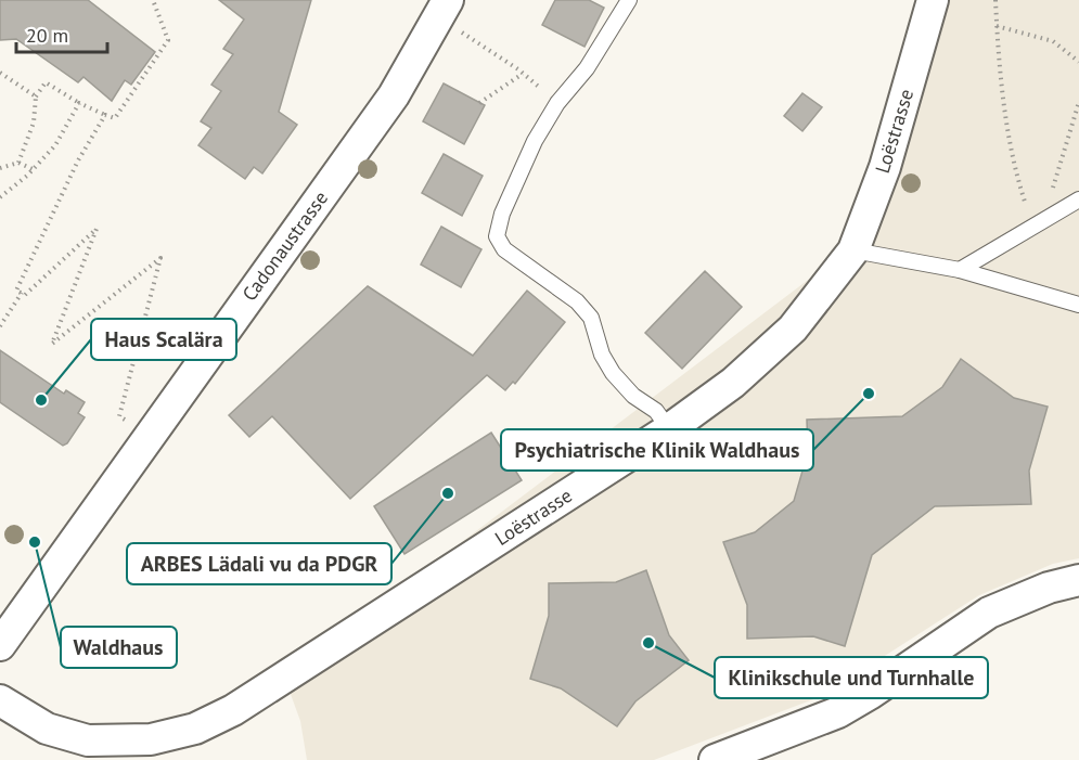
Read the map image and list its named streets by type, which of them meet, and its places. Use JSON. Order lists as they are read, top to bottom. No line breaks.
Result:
{"streets":{"street":["Loëstrasse","Cadonaustrasse"]},"places":["Psychiatrische Klinik Waldhaus","Haus Scalära","ARBES Lädali vu da PDGR","Waldhaus","Klinikschule und Turnhalle"],"scale_bar":"20 m"}
